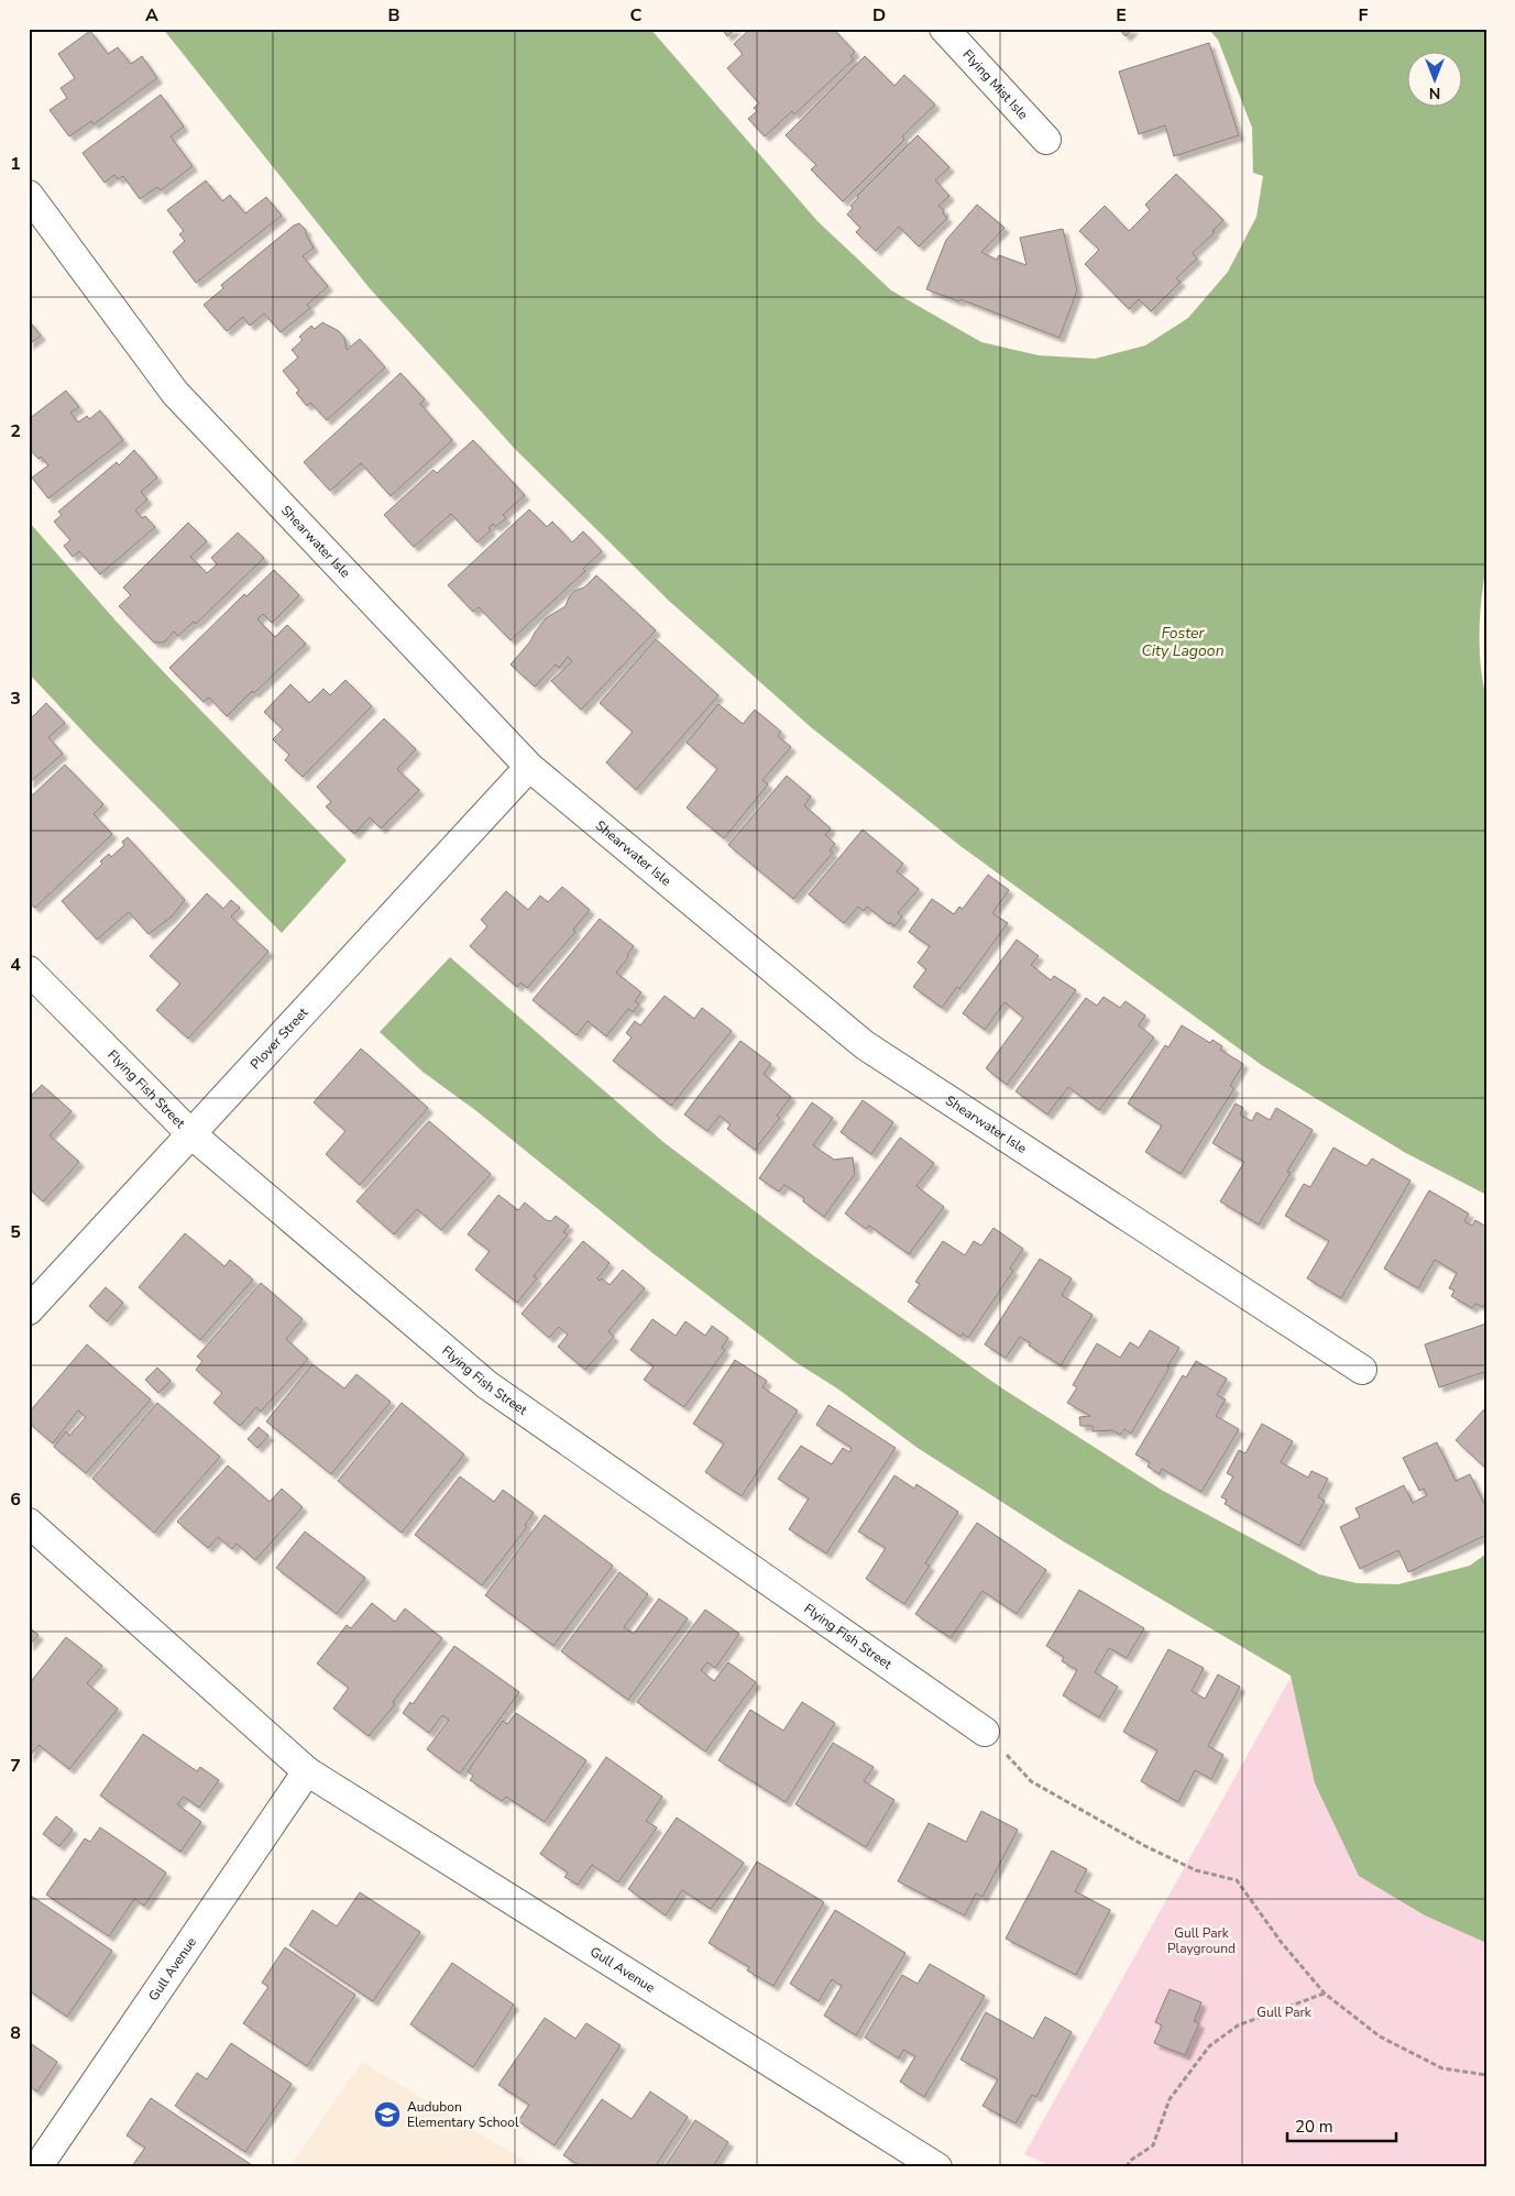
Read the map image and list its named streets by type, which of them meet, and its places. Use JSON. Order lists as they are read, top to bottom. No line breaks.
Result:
{"streets":{"street":["Flying Mist Isle","Shearwater Isle","Plover Street","Flying Fish Street","Gull Avenue"]},"crossings":[["Shearwater Isle","Plover Street"],["Plover Street","Flying Fish Street"]],"water":["Foster City Lagoon"],"parks":["Gull Park Playground","Gull Park"],"places":{"school or university":["Audubon Elementary School"]},"scale_bar":"20 m","north":"bottom","grid":{"columns":["A","B","C","D","E","F"],"rows":["1","2","3","4","5","6","7","8"]}}
